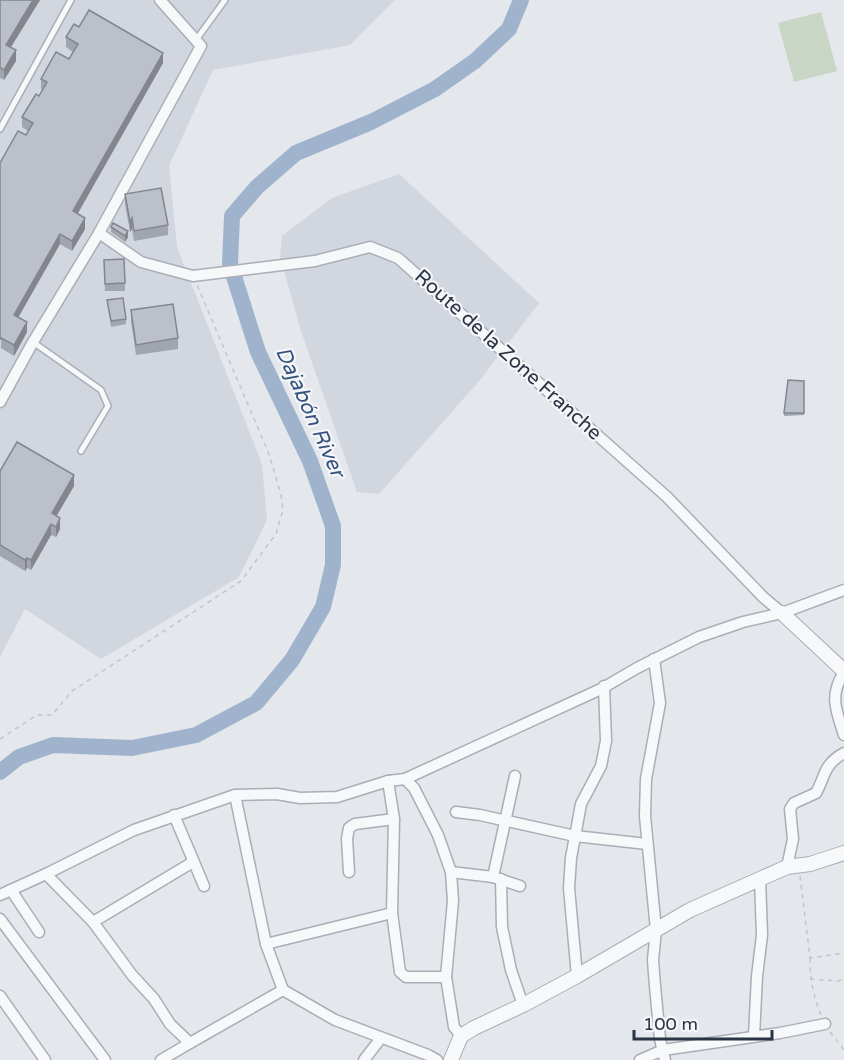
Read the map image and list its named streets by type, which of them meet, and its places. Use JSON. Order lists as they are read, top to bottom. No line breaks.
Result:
{"streets":{"street":["Route de la Zone Franche"]},"water":["Dajabón River"],"scale_bar":"100 m"}
